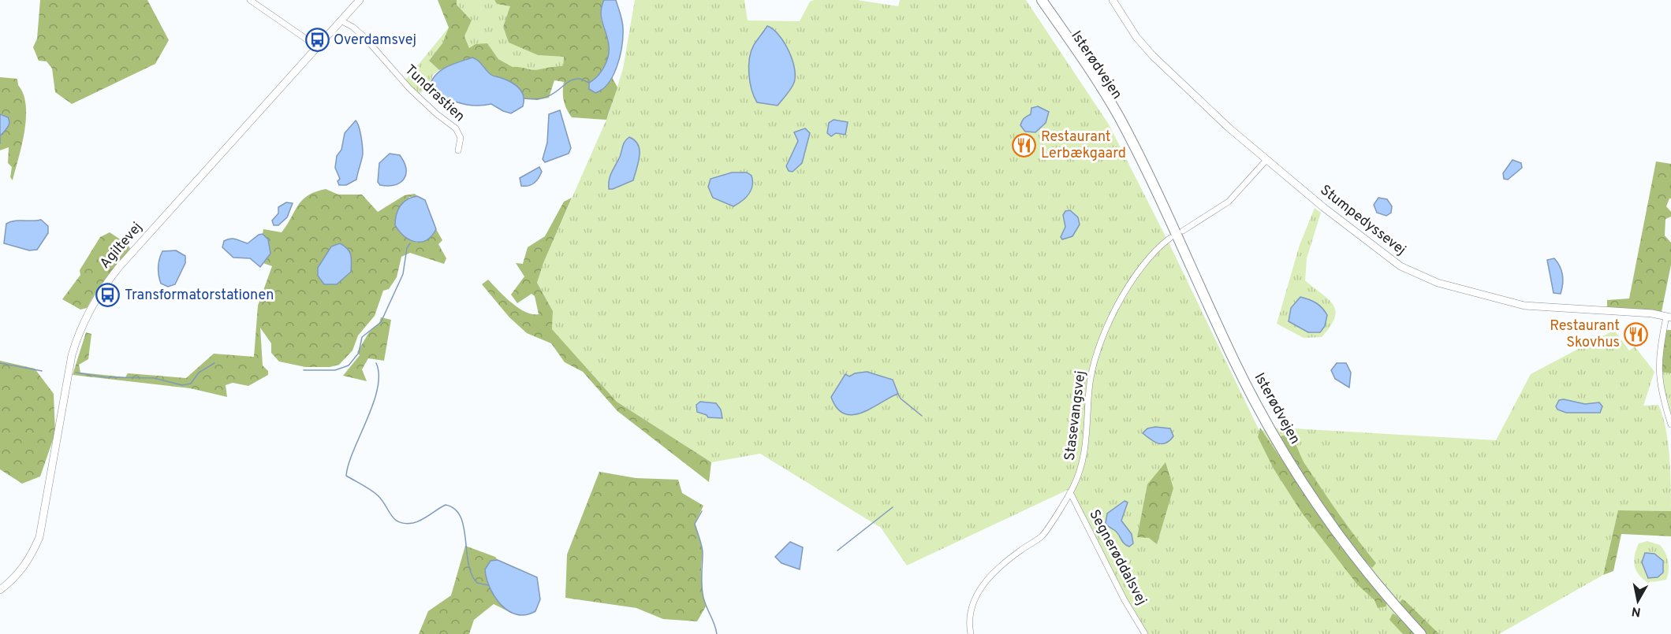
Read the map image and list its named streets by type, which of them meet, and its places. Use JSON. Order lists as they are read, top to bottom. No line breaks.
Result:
{"streets":{"highway":["Isterødvejen"],"street":["Tundrastien","Stumpedyssevej","Agiltevej","Stasevangsvej","Segnerøddalsvej"]},"crossings":[["Tundrastien","Agiltevej"],["Stasevangsvej","Segnerøddalsvej"]],"places":{"bus stop":["Overdamsvej","Transformatorstationen"],"restaurant":["Restaurant Lerbækgaard","Restaurant Skovhus"]},"north":"bottom"}
